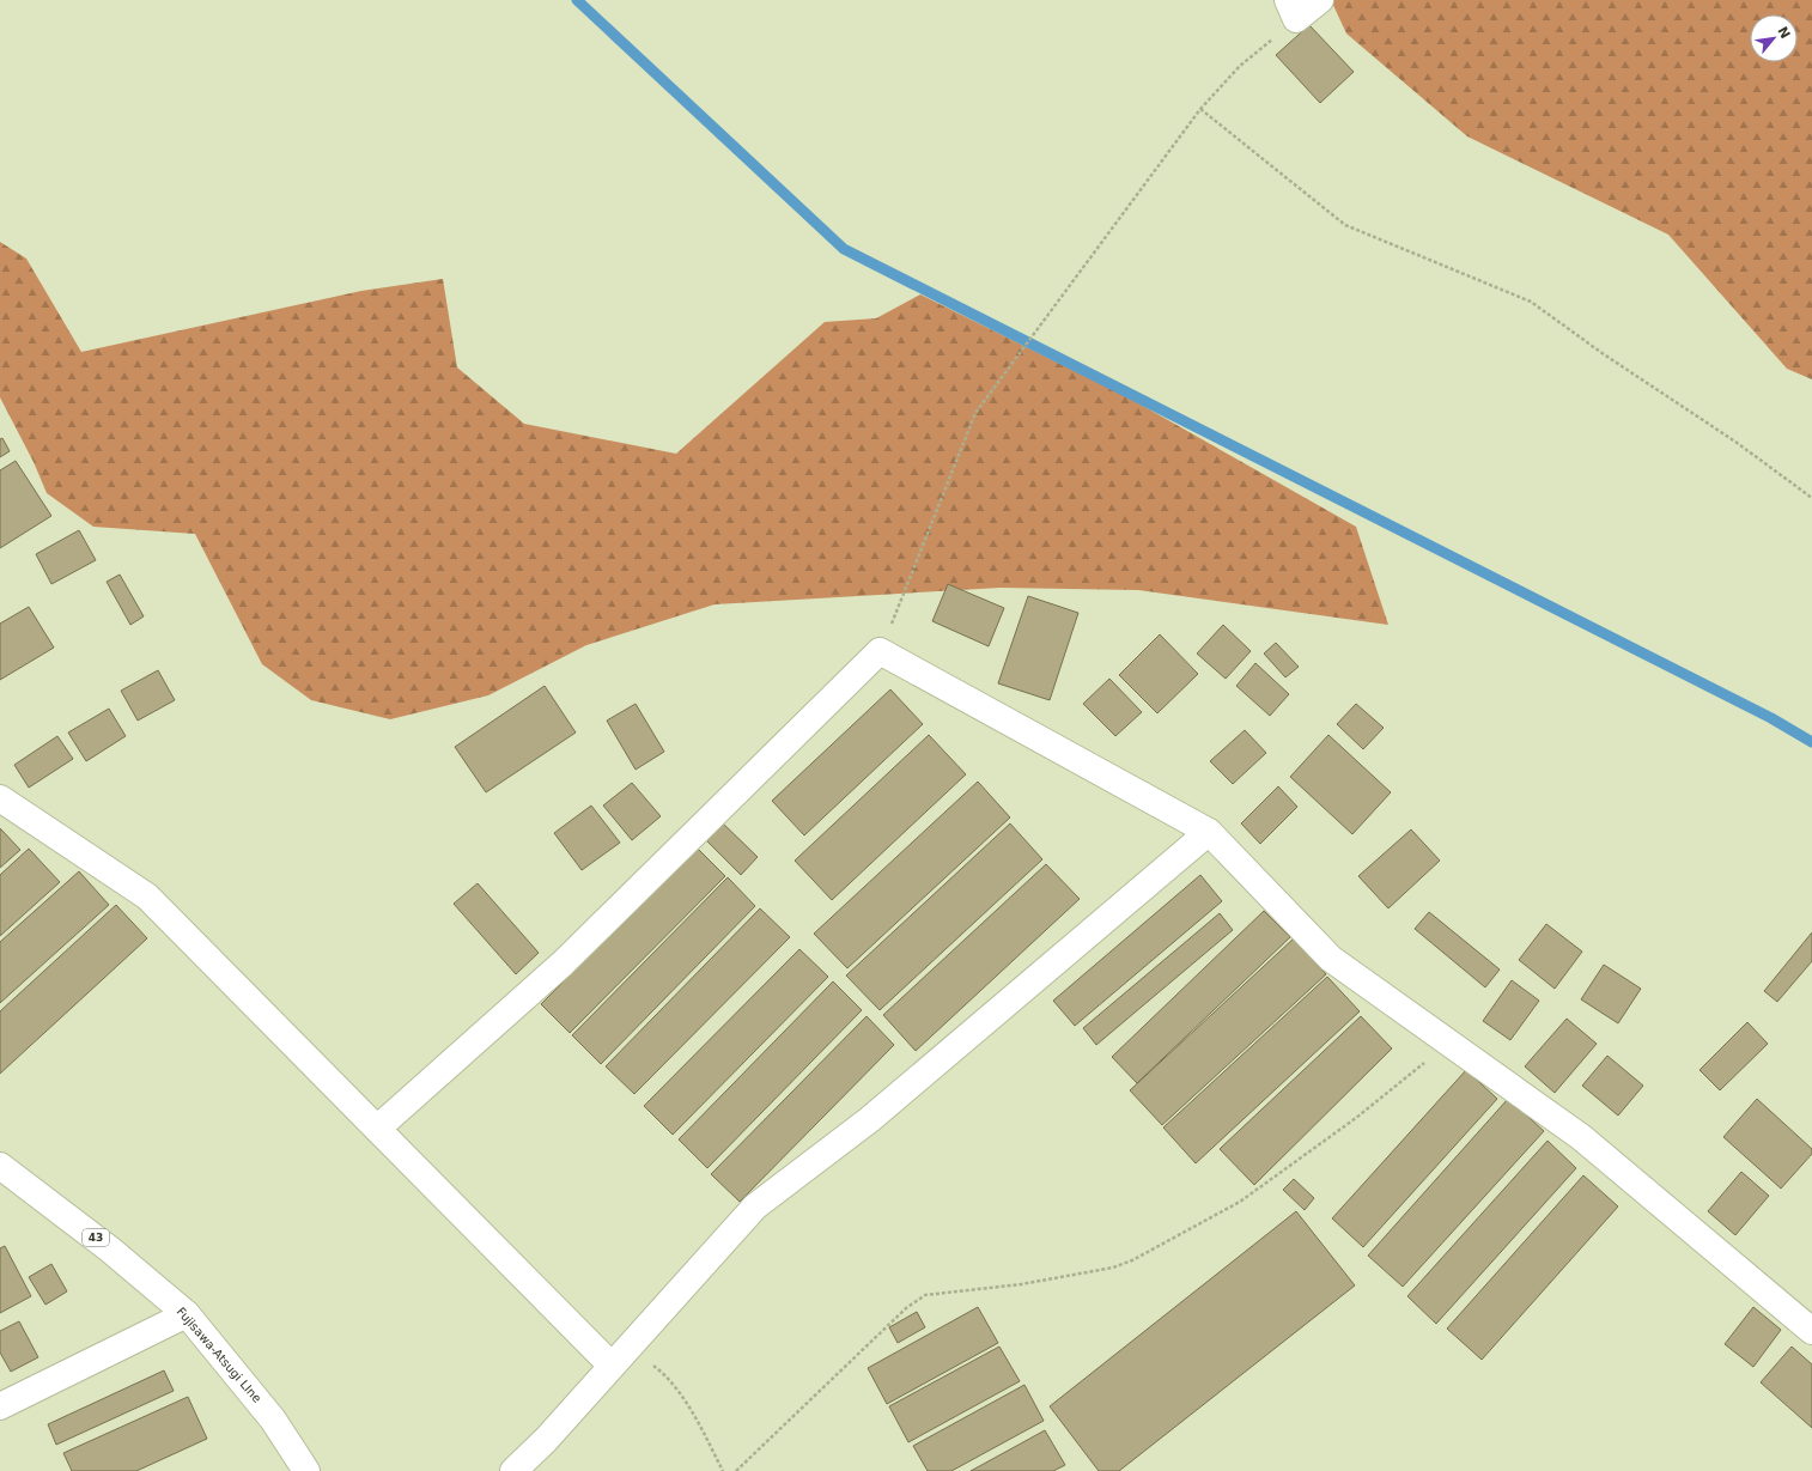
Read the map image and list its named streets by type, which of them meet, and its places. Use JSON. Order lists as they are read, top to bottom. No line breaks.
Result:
{"streets":{"street":["43","Fujisawa-Atsugi LIne"]},"north":"top right"}
